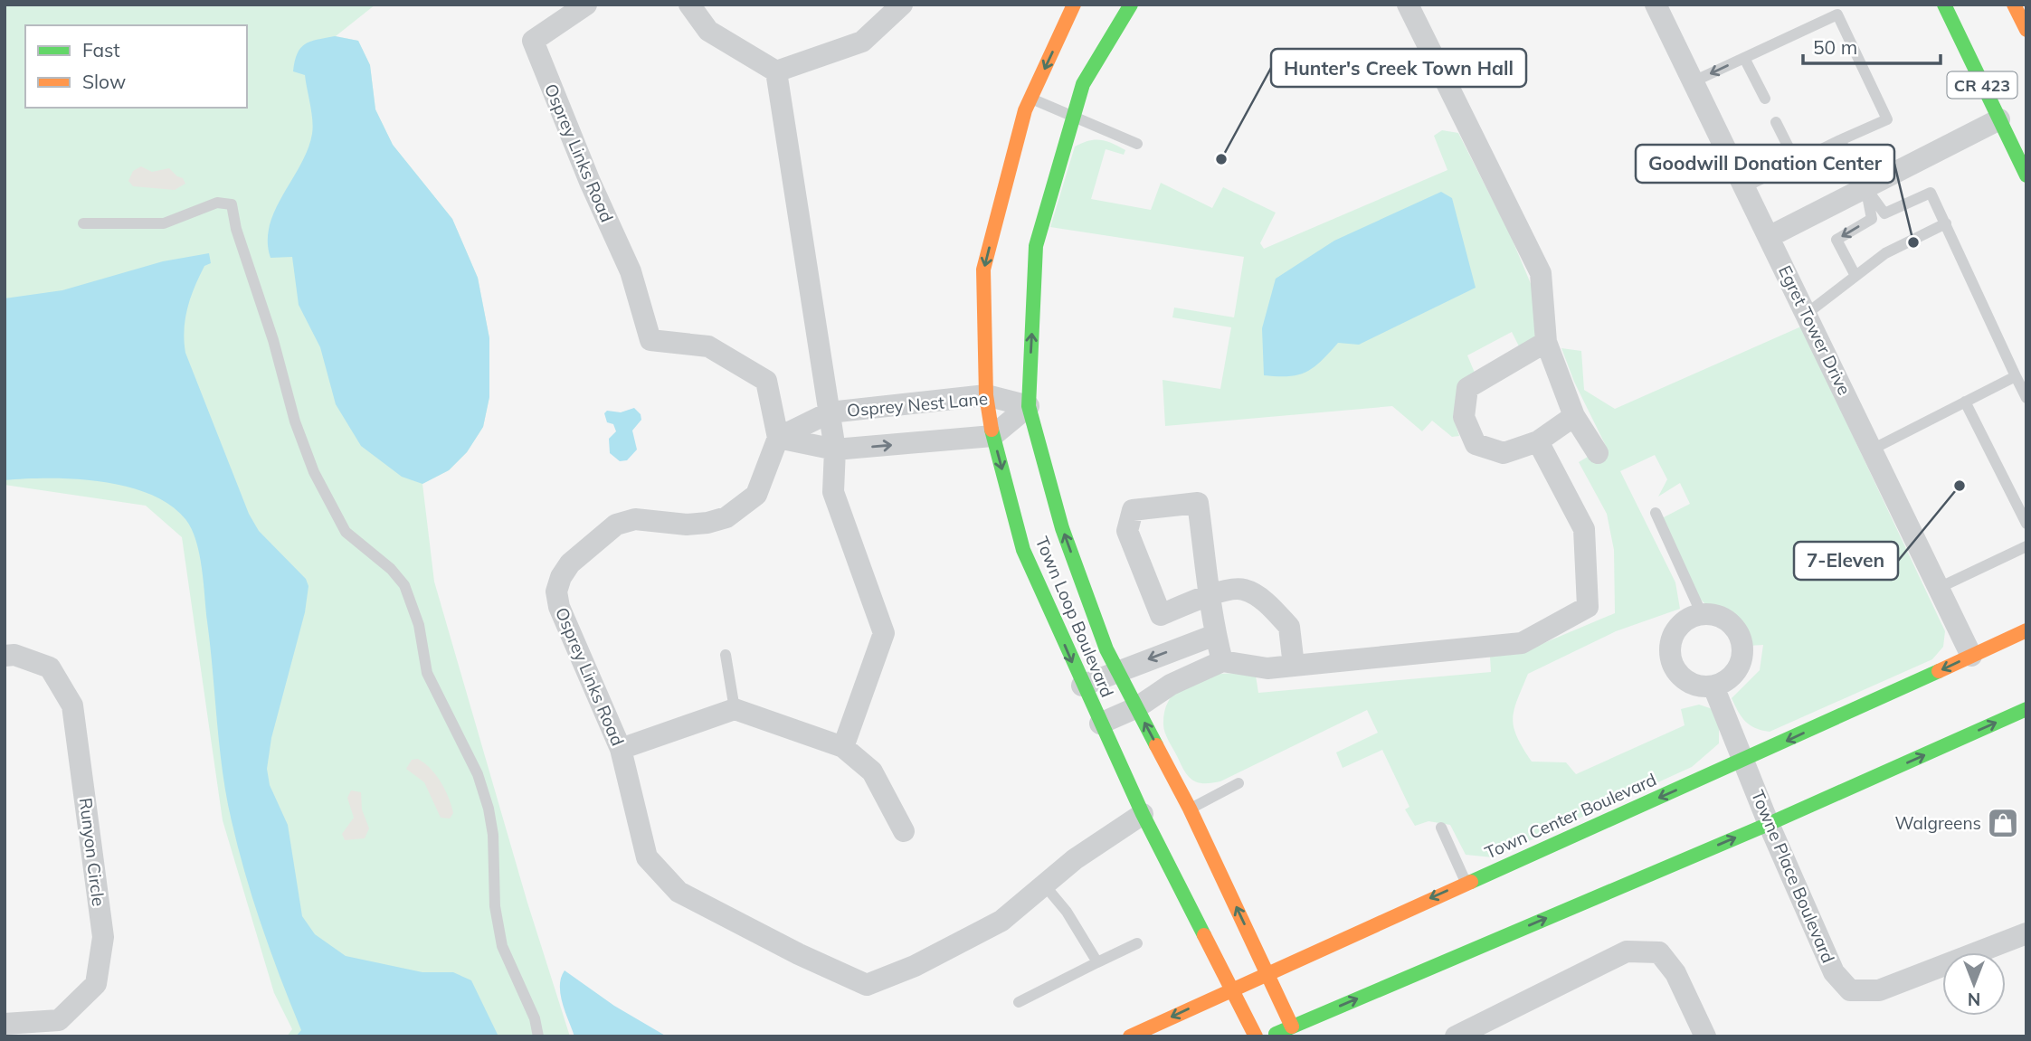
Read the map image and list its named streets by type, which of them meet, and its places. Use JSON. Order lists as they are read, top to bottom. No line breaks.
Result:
{"streets":{"main road":["CR 423","Town Loop Boulevard","Town Center Boulevard"],"street":["Osprey Links Road","Egret Tower Drive","Osprey Nest Lane","Runyon Circle","Towne Place Boulevard"]},"crossings":[["Osprey Links Road","Osprey Nest Lane"],["Osprey Links Road","Town Loop Boulevard"],["Egret Tower Drive","Town Center Boulevard"],["Osprey Nest Lane","Town Loop Boulevard"],["Town Loop Boulevard","Town Center Boulevard"],["Town Center Boulevard","Towne Place Boulevard"]],"places":{"other":["Hunter's Creek Town Hall","Goodwill Donation Center","7-Eleven"],"shop":["Walgreens"]},"legend":["Fast","Slow"],"scale_bar":"50 m","north":"bottom"}
